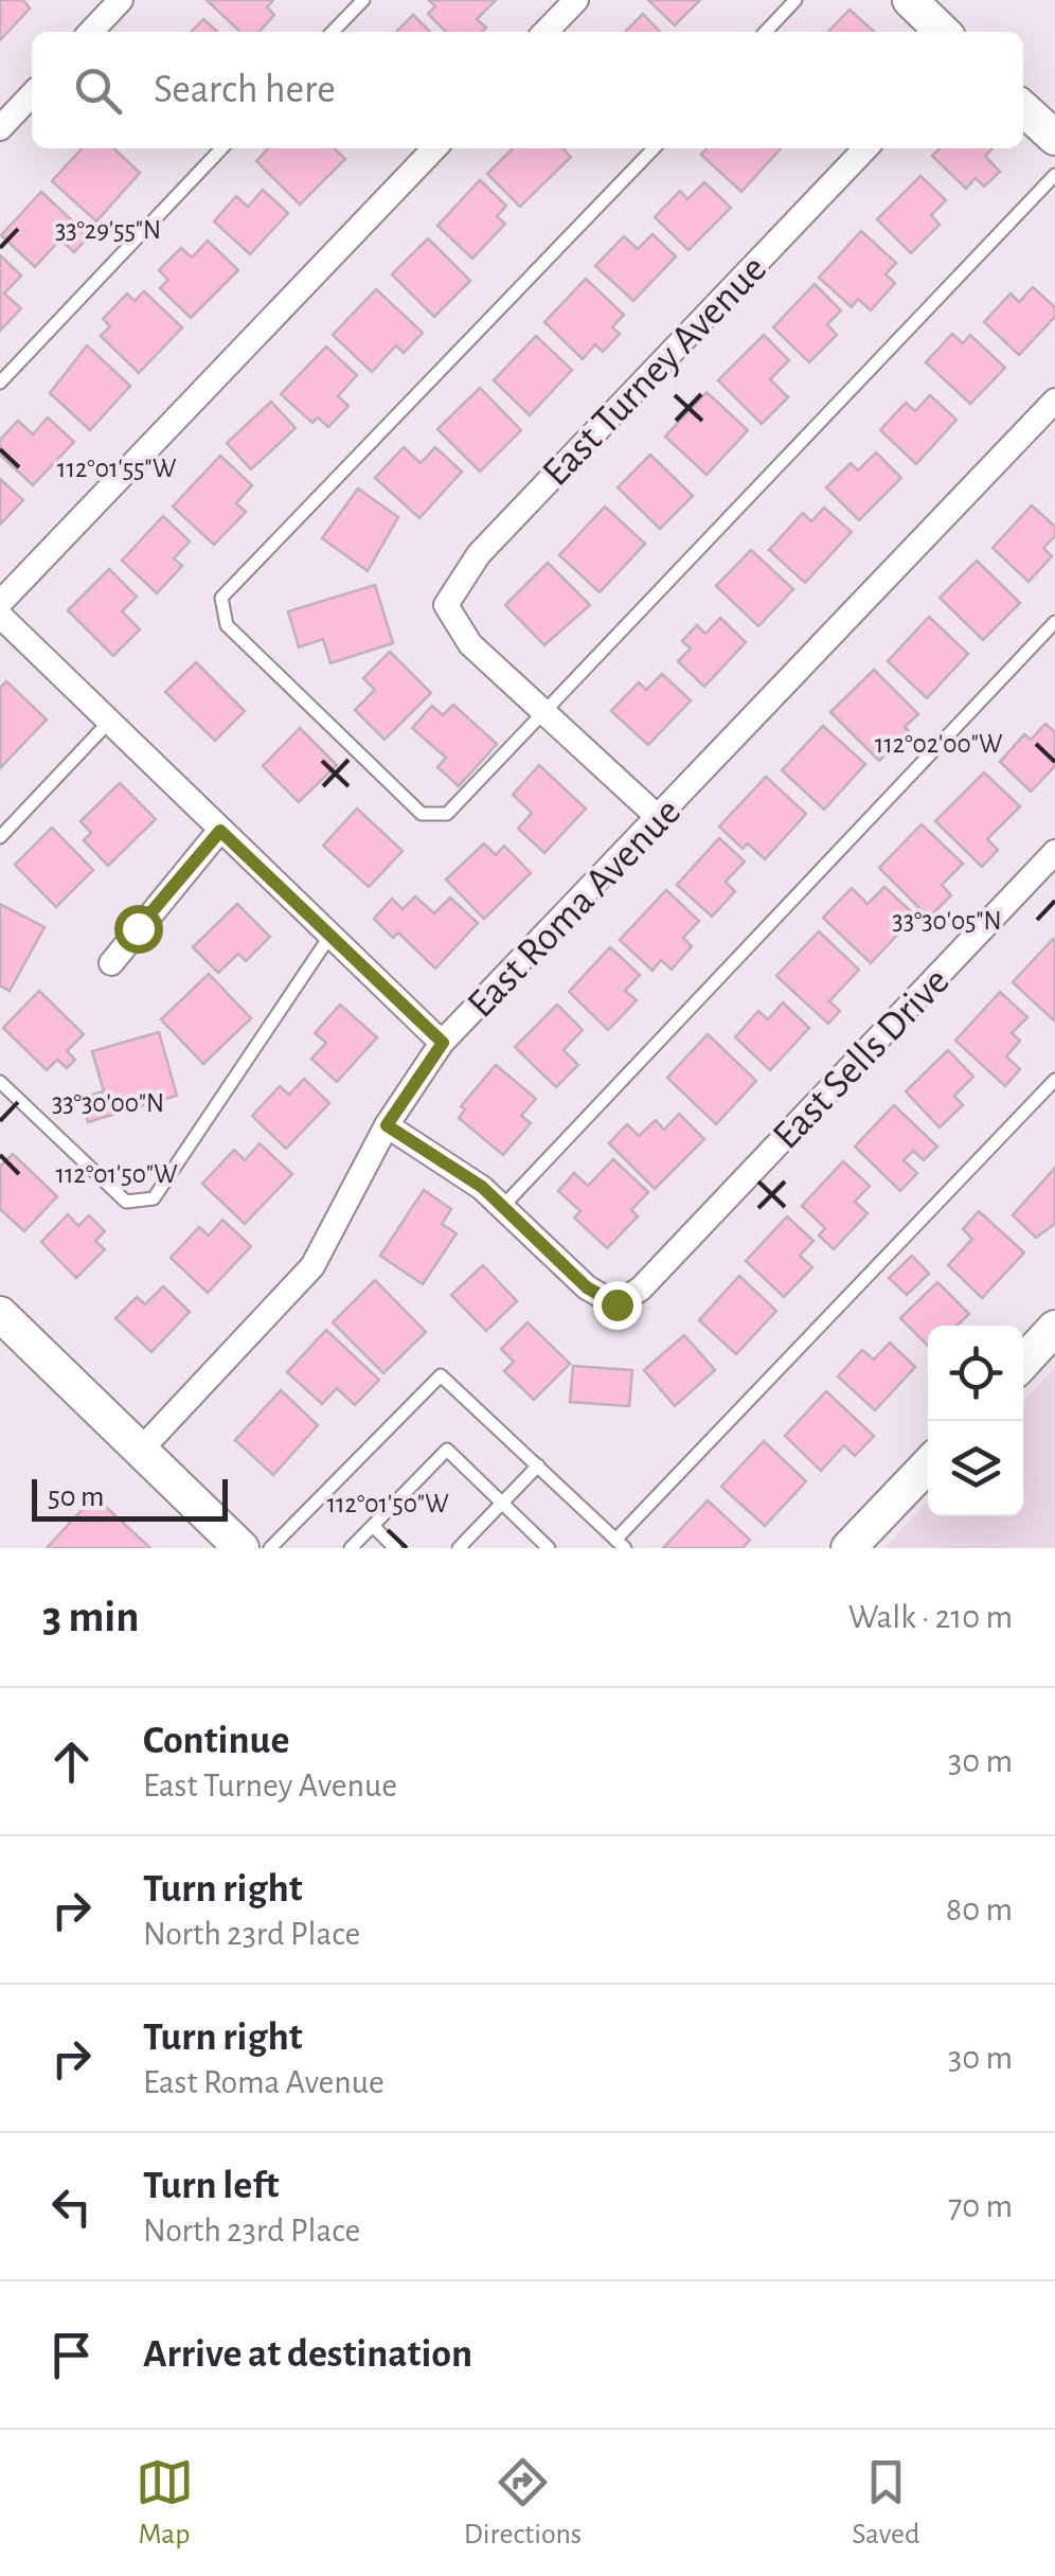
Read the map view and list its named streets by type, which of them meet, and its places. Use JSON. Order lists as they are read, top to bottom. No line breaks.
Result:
{"streets":{"street":["East Turney Avenue","East Roma Avenue","East Sells Drive"]},"scale_bar":"50 m","page":{"search":"Search here","scale":"50 m","heading":["3 min","Walk · 210 m"],"list":[["Continue","East Turney Avenue","30 m"],["Turn right","North 23rd Place","80 m"],["Turn right","East Roma Avenue","30 m"],["Turn left","North 23rd Place","70 m"],"Arrive at destination"],"nav":["Map","Directions","Saved"]},"coordinates":["33°29'55\"N","112°01'55\"W","112°02'00\"W","33°30'05\"N","33°30'00\"N","112°01'50\"W"]}
